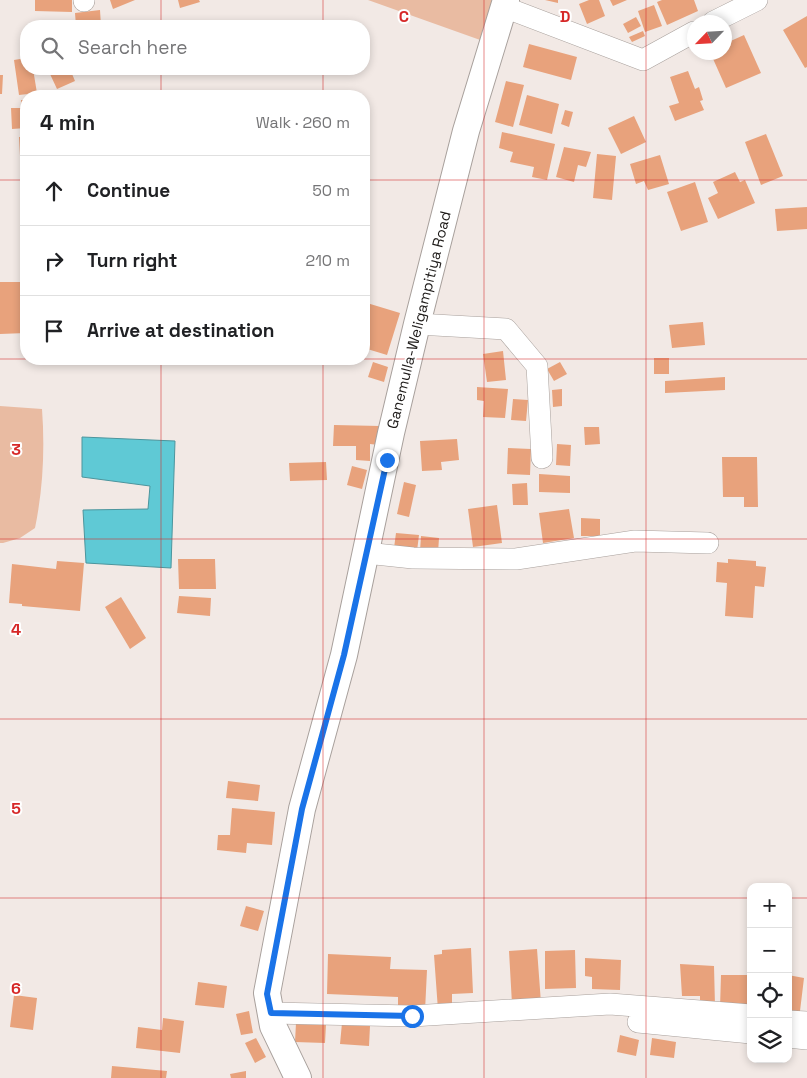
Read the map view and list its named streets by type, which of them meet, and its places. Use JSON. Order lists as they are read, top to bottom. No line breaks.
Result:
{"streets":{"street":["Ganemulla-Weligampitiya Road"]},"north":"bottom left","page":{"search":"Search here","heading":["4 min","Walk · 260 m"],"list":[["Continue","50 m"],["Turn right","210 m"],"Arrive at destination"],"map_buttons":["+","−"]},"grid":{"columns":["C","D"],"rows":["3","4","5","6"]}}
